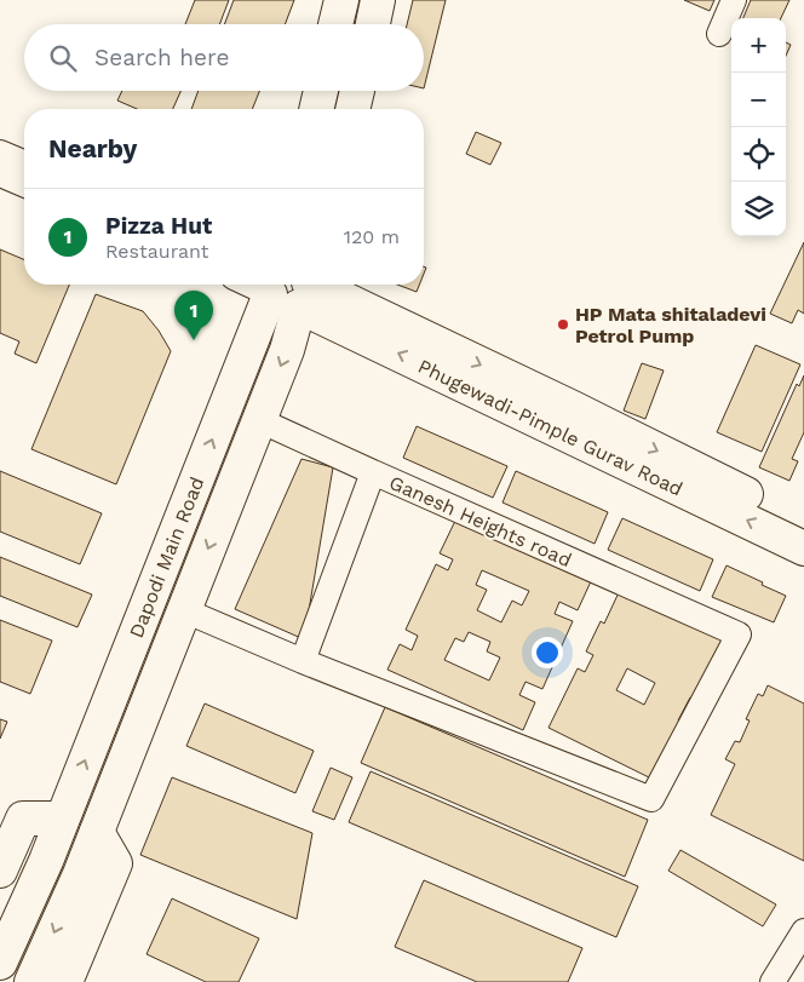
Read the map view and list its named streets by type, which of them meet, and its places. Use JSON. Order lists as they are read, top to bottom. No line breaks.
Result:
{"streets":{"main road":["Phugewadi-Pimple Gurav Road","Dapodi Main Road"],"street":["Ganesh Heights road"]},"crossings":[["Phugewadi-Pimple Gurav Road","Dapodi Main Road"]],"places":["HP Mata shitaladevi Petrol Pump"],"page":{"map_buttons":["+","−"],"search":"Search here","heading":"Nearby","list":[{"mark":"1","name":"Pizza Hut","note":"Restaurant","value":"120 m"}],"pins":"1"}}
